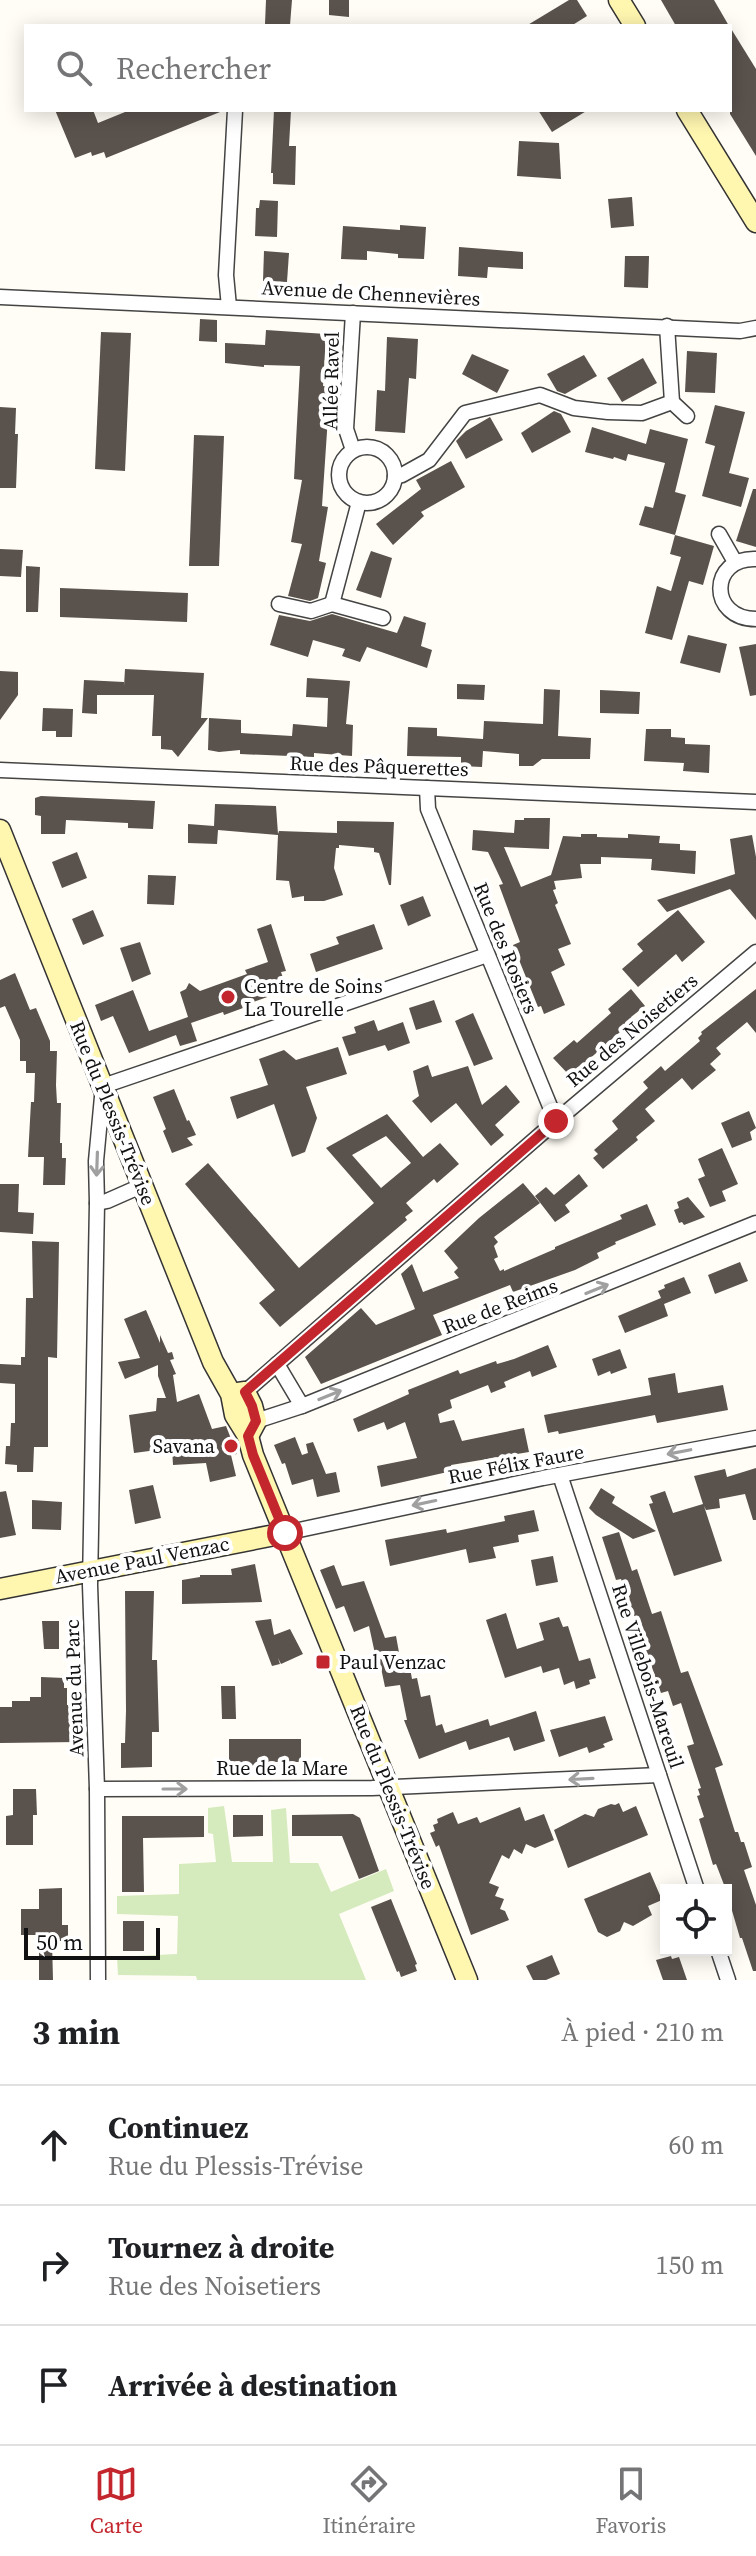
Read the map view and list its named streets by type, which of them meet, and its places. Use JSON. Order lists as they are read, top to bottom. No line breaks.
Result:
{"streets":{"street":["Avenue de Chennevières","Allée Ravel","Rue des Pâquerettes","Rue des Rosiers","Rue des Noisetiers","Rue du Plessis-Trévise","Rue de Reims","Rue Félix Faure","Avenue Paul Venzac","Rue Villebois-Mareuil","Avenue du Parc","Rue de la Mare"]},"crossings":[["Avenue de Chennevières","Allée Ravel"],["Rue des Pâquerettes","Rue des Rosiers"],["Rue des Rosiers","Rue des Noisetiers"],["Rue des Noisetiers","Rue du Plessis-Trévise"],["Rue du Plessis-Trévise","Rue de Reims"],["Rue du Plessis-Trévise","Rue Félix Faure"],["Rue du Plessis-Trévise","Avenue Paul Venzac"],["Rue du Plessis-Trévise","Avenue du Parc"],["Rue du Plessis-Trévise","Rue de la Mare"],["Rue Félix Faure","Avenue Paul Venzac"],["Rue Félix Faure","Rue Villebois-Mareuil"],["Avenue Paul Venzac","Avenue du Parc"],["Rue Villebois-Mareuil","Rue de la Mare"],["Avenue du Parc","Rue de la Mare"]],"one_way":["Rue de Reims","Rue Félix Faure"],"places":{"other":["Centre de Soins La Tourelle","Savana"],"transit":["Paul Venzac"]},"scale_bar":"50 m","page":{"search":"Rechercher","scale":"50 m","heading":["3 min","À pied · 210 m"],"list":[["Continuez","Rue du Plessis-Trévise","60 m"],["Tournez à droite","Rue des Noisetiers","150 m"],"Arrivée à destination"],"nav":["Carte","Itinéraire","Favoris"]}}
